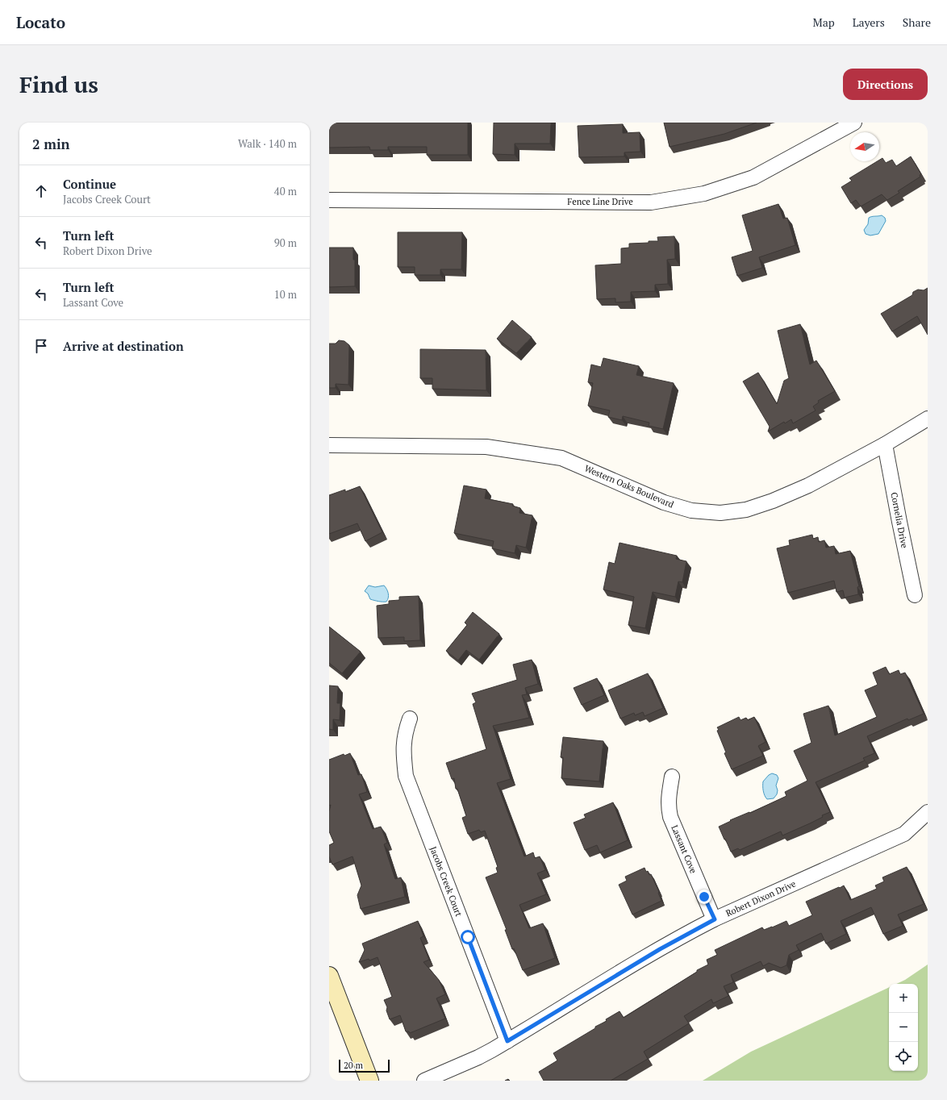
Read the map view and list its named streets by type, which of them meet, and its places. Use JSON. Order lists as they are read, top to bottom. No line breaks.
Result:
{"streets":{"street":["Fence Line Drive","Western Oaks Boulevard","Cornelia Drive","Lassant Cove","Jacobs Creek Court","Robert Dixon Drive"]},"crossings":[["Western Oaks Boulevard","Cornelia Drive"],["Lassant Cove","Robert Dixon Drive"],["Jacobs Creek Court","Robert Dixon Drive"]],"scale_bar":"20 m","north":"left","page":{"header":"Locato","nav":["Map","Layers","Share"],"buttons":"Directions","title":"Find us","heading":["2 min","Walk · 140 m"],"list":[["Continue","Jacobs Creek Court","40 m"],["Turn left","Robert Dixon Drive","90 m"],["Turn left","Lassant Cove","10 m"],"Arrive at destination"],"map_buttons":["+","−"],"scale":"20 m"}}
